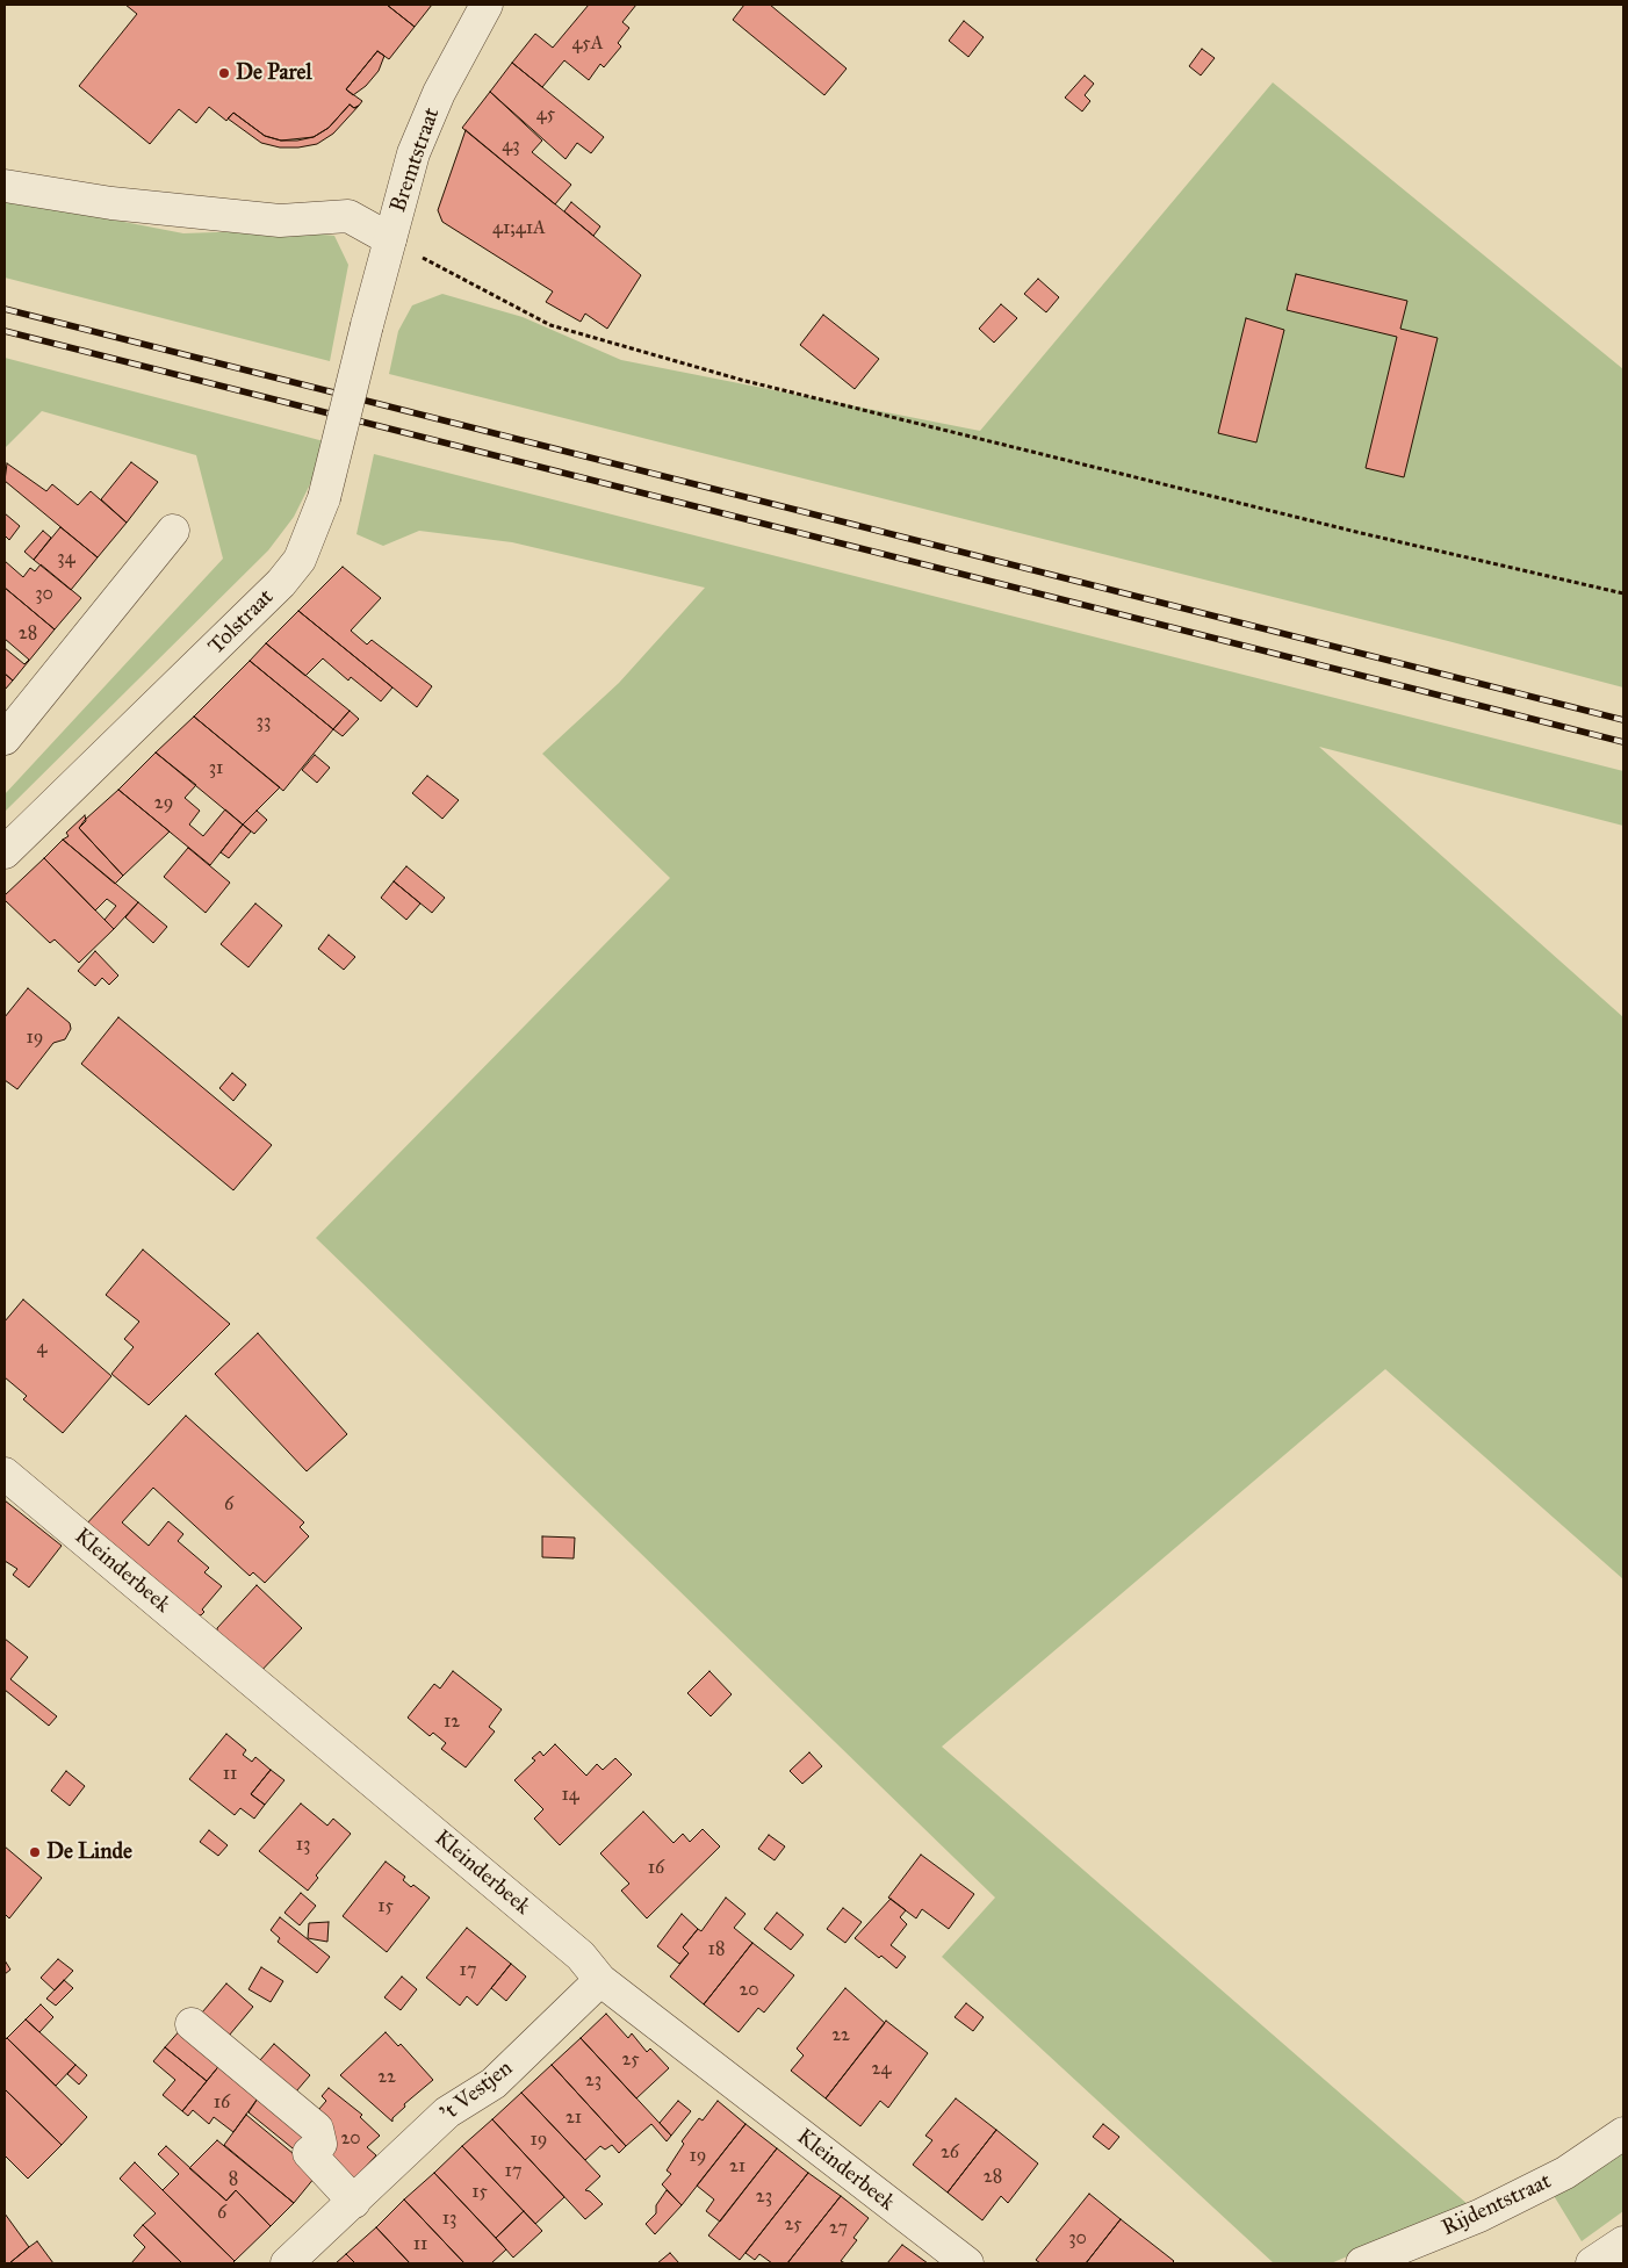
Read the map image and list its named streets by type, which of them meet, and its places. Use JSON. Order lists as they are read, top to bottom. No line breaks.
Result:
{"streets":{"street":["Bremtstraat","Tolstraat","Kleinderbeek","'t Vestjen","Rijdentstraat"]},"crossings":[["Bremtstraat","Tolstraat"],["Kleinderbeek","'t Vestjen"]],"places":["De Parel","De Linde"],"house_numbers":["45A","45","43","41;41A","34","30","28","33","31","29","19","4","6","12","11","14","13","16","15","18","17","20","22","25","24","22","23","16","21","20","19","26","19","21","17","28","8","15","23","6","13","25","27","30","11"]}
